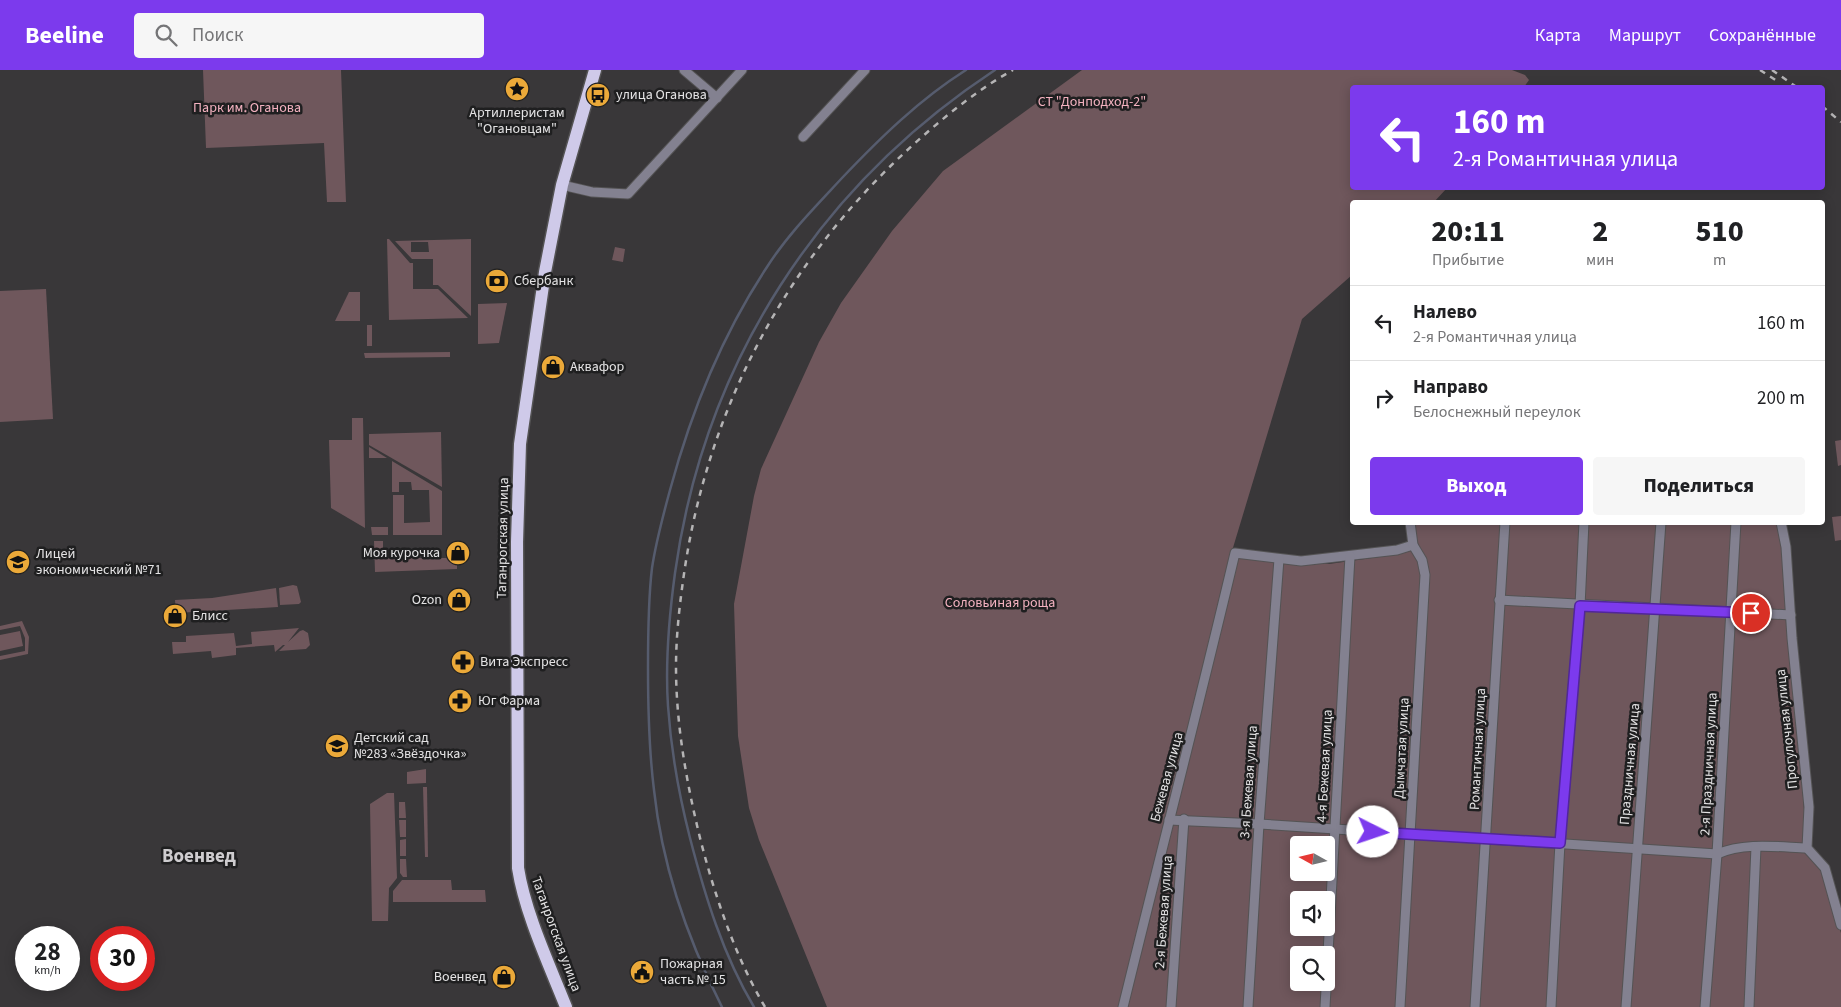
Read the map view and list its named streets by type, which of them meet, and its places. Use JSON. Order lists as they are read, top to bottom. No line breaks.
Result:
{"streets":{"main road":["Таганрогская улица"],"street":["Прогулочная улица","Дымчатая улица","Романтичная улица","Праздничная улица","2-я Праздничная улица","4-я Бежевая улица","Бежевая улица","3-я Бежевая улица","2-я Бежевая улица"]},"crossings":[["Бежевая улица","3-я Бежевая улица"]],"districts":["Военвед"],"parks":["СТ \"Донподход-2\"","Парк им. Оганова","Соловьиная роща"],"places":{"place":["Артиллеристам \"Огановцам\""],"bus stop":["улица Оганова"],"bank":["Сбербанк"],"shop":["Аквафор","Моя курочка","Ozon","Блисс","Военвед"],"school or university":["Лицей экономический №71","Детский сад №283 «Звёздочка»"],"pharmacy":["Вита Экспресс","Юг Фарма"],"public building":["Пожарная часть № 15"]},"north":"left","page":{"header":"Beeline","search":"Поиск","nav":["Карта","Маршрут","Сохранённые"],"turn":["160 m","2-я Романтичная улица"],"eta":["20:11","Прибытие","2","мин","510","m"],"list":[{"name":"Налево","note":"2-я Романтичная улица","value":"160 m"},{"name":"Направо","note":"Белоснежный переулок","value":"200 m"}],"buttons":["Выход","Поделиться"],"speed":"28 km/h","limit":"30"}}
